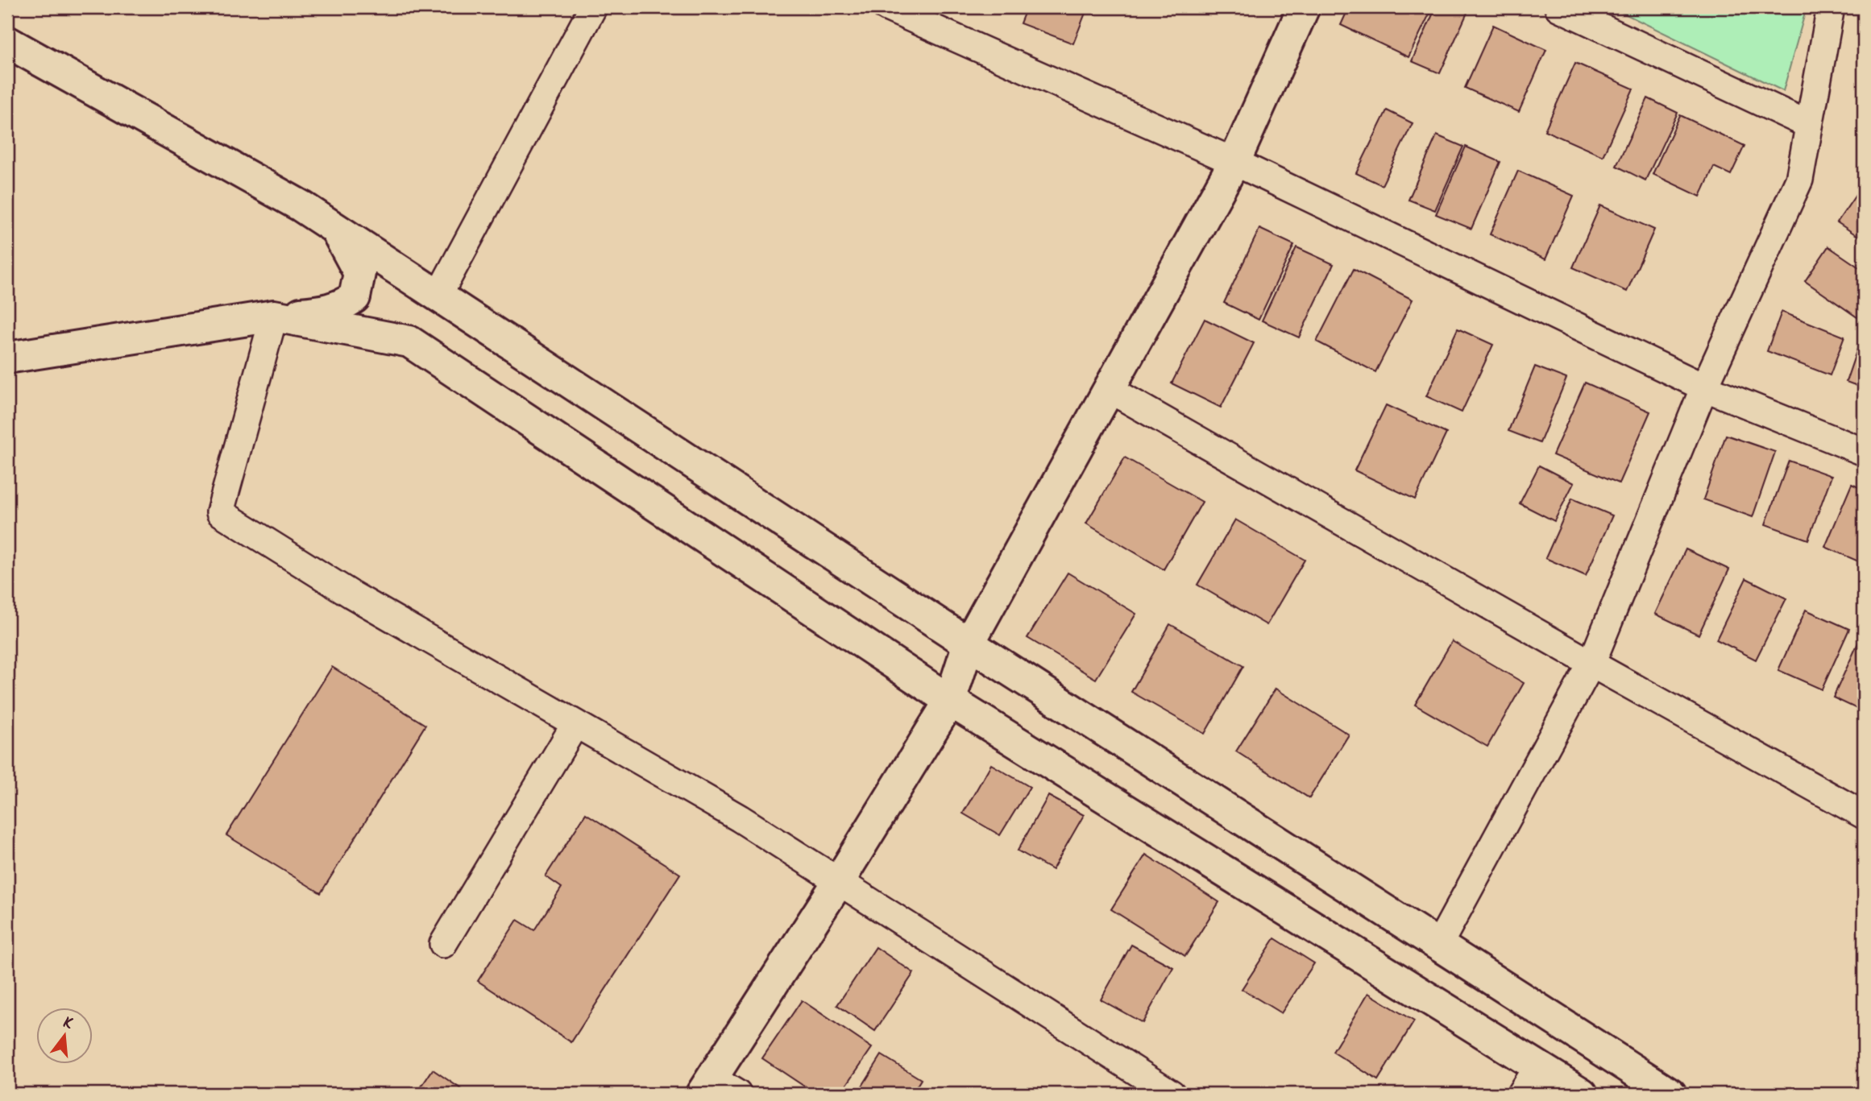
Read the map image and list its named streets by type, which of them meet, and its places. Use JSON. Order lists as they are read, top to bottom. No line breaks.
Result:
{"north":"top"}
